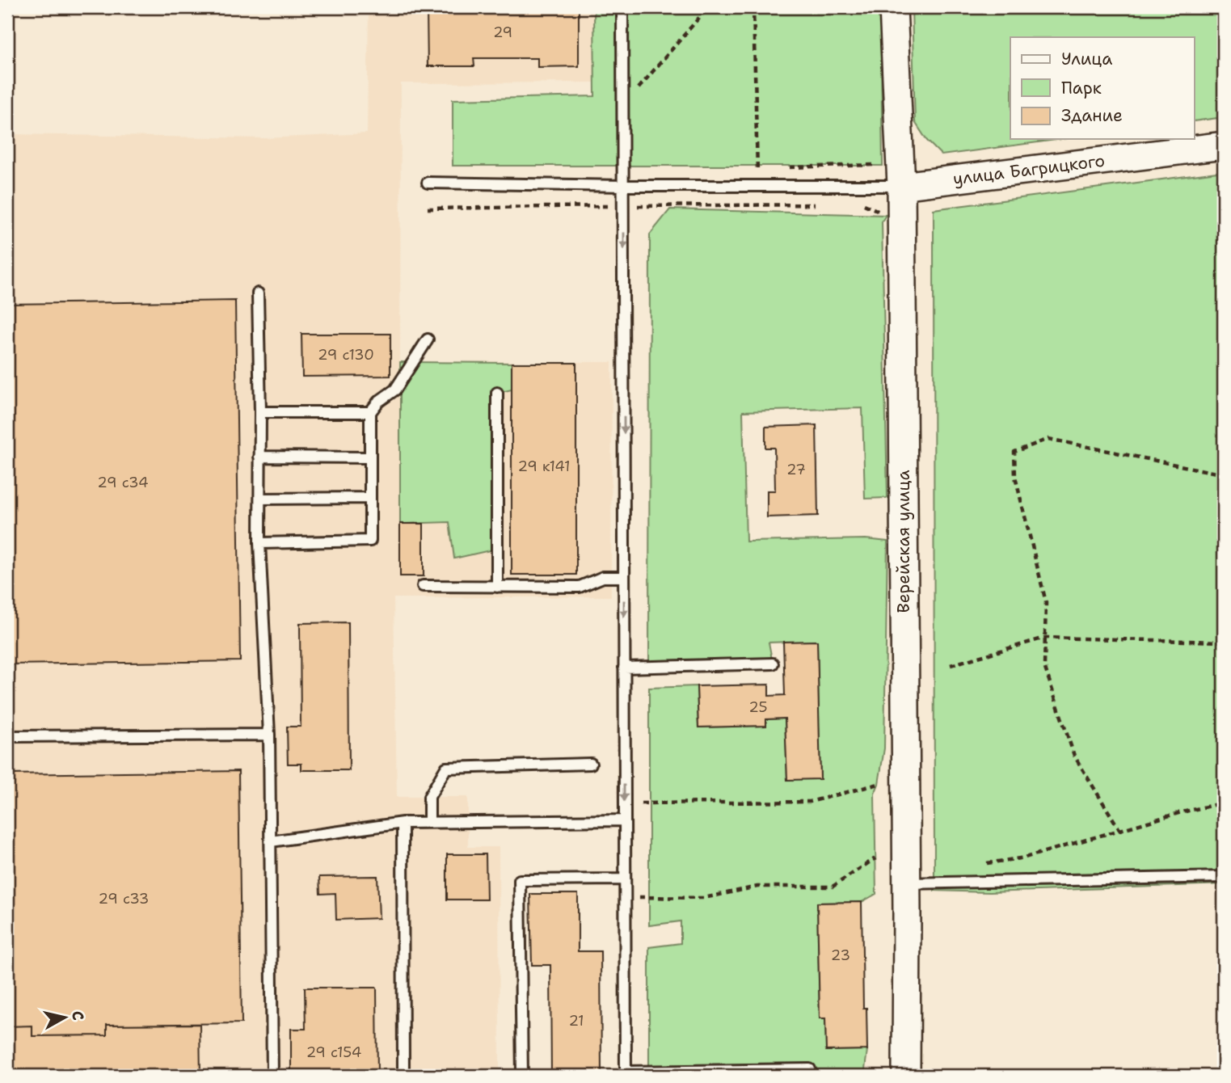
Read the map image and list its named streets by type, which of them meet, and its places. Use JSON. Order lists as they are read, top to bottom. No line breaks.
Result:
{"streets":{"street":["улица Багрицкого","Верейская улица"]},"crossings":[["улица Багрицкого","Верейская улица"]],"house_numbers":["29","29 с130","29 к141","27","29 с34","25","29 с33","23","21","29 с154"],"legend":["Улица","Парк","Здание"],"north":"right"}
